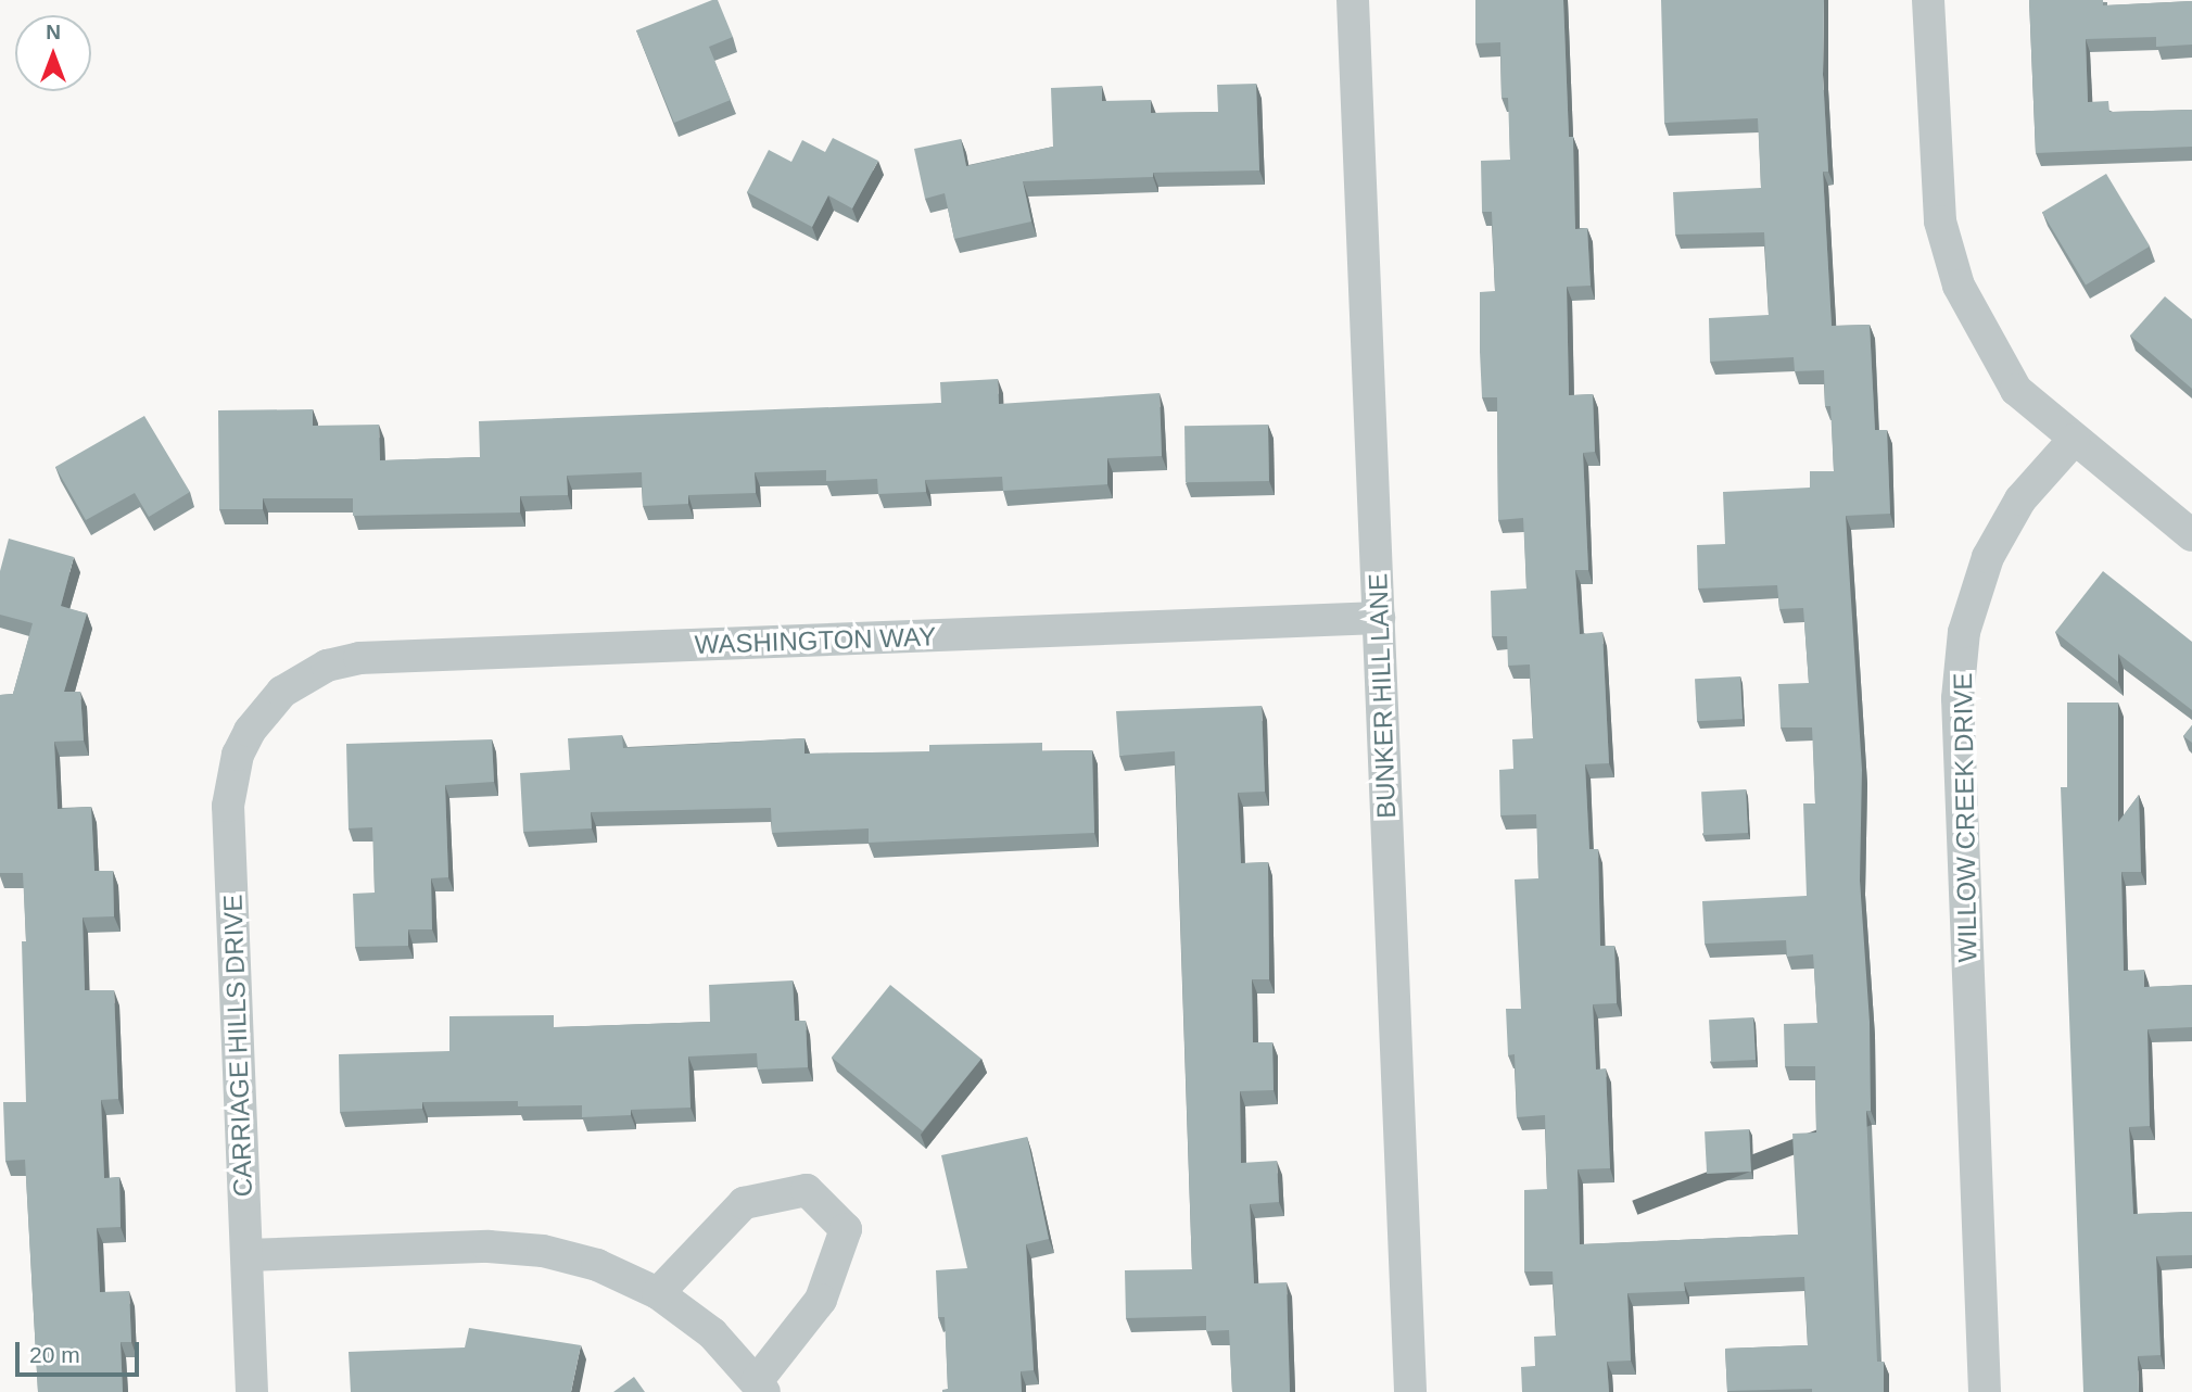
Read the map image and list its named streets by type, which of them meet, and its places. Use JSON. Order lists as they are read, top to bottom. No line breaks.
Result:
{"streets":{"street":["WASHINGTON WAY","BUNKER HILL LANE","WILLOW CREEK DRIVE","CARRIAGE HILLS DRIVE"]},"crossings":[["WASHINGTON WAY","BUNKER HILL LANE"],["WASHINGTON WAY","CARRIAGE HILLS DRIVE"]],"scale_bar":"20 m","north":"top"}
